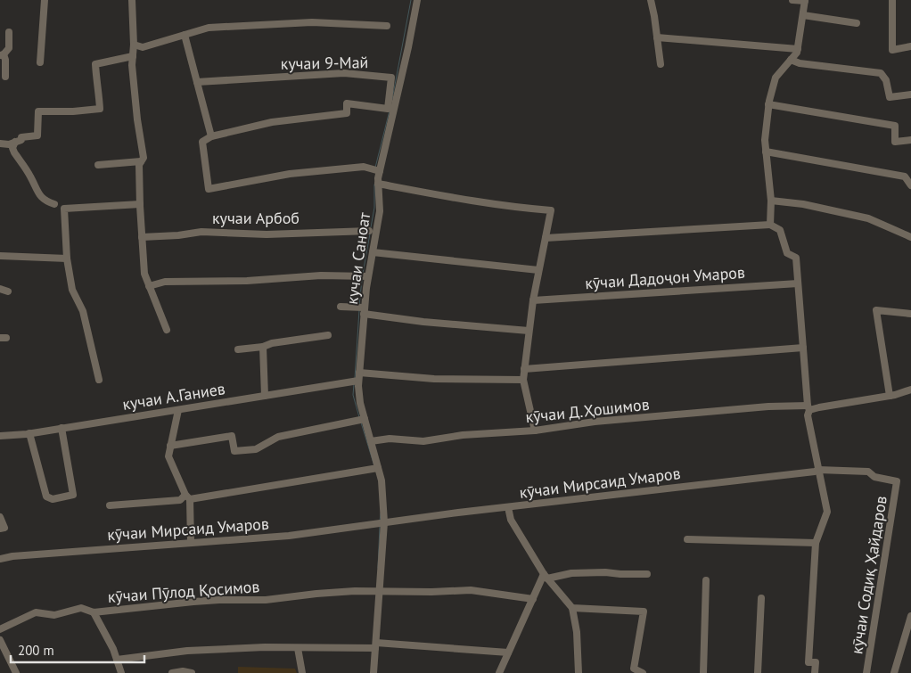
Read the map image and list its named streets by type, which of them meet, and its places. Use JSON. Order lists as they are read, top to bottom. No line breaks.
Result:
{"streets":{"street":["кучаи 9-Май","кучаи Арбоб","кучаи Саноат","кӯчаи Дадоҷон Умаров","кучаи А.Ганиев","кӯчаи Д.Ҳошимов","кӯчаи Мирсаид Умаров","кӯчаи Содиқ Ҳайдаров","кӯчаи Пӯлод Қосимов"]},"crossings":[["кучаи Саноат","кучаи А.Ганиев"],["кучаи Саноат","кӯчаи Д.Ҳошимов"],["кучаи Саноат","кӯчаи Мирсаид Умаров"],["кучаи Саноат","кӯчаи Пӯлод Қосимов"],["кӯчаи Мирсаид Умаров","кӯчаи Содиқ Ҳайдаров"]],"scale_bar":"200 m"}
